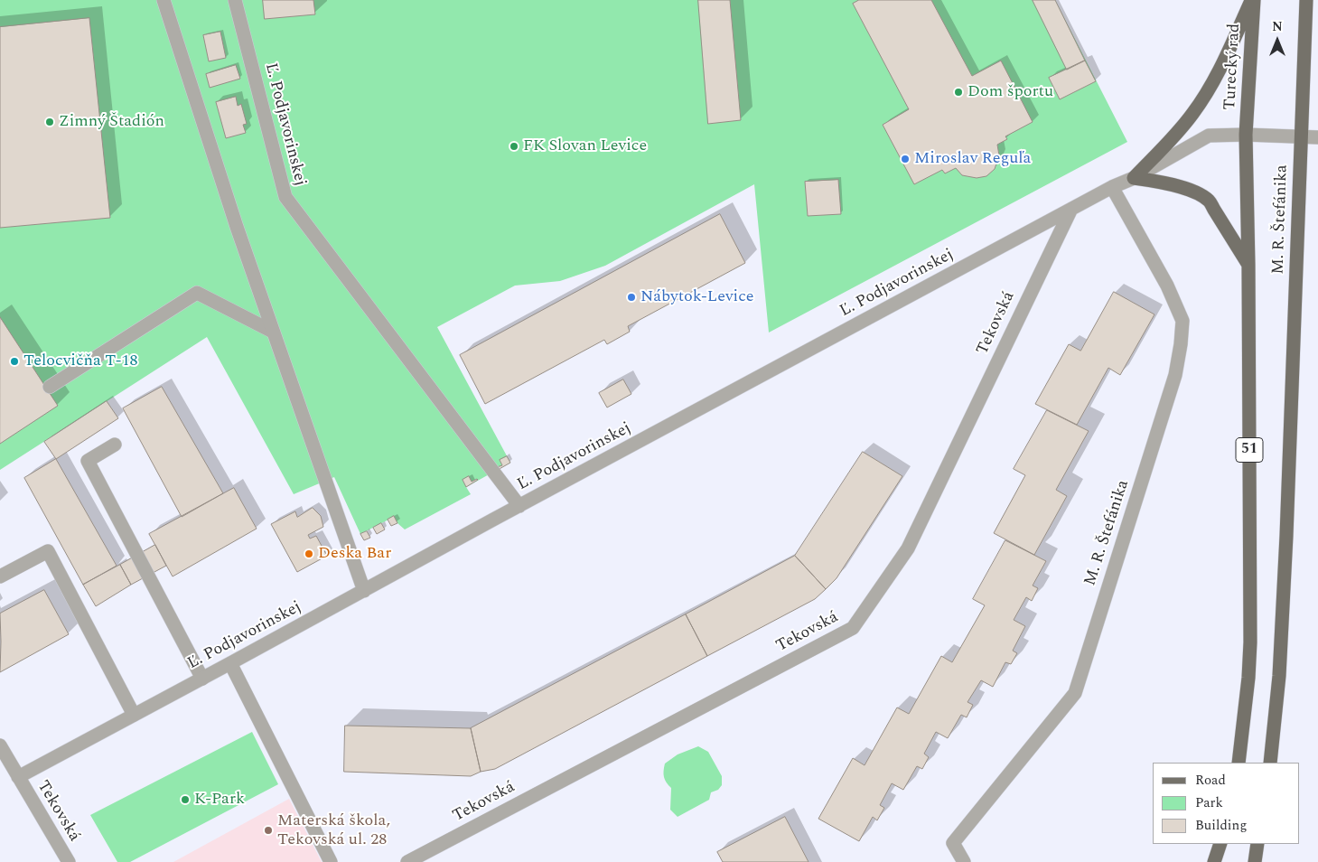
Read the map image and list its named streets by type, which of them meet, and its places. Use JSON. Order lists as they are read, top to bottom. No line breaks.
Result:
{"streets":{"main road":["Turecký rad","M. R. Štefánika","51"],"street":["Ľ. Podjavorinskej","Tekovská"]},"crossings":[["Turecký rad","Ľ. Podjavorinskej"],["Turecký rad","M. R. Štefánika"],["Ľ. Podjavorinskej","M. R. Štefánika"],["Ľ. Podjavorinskej","Tekovská"]],"places":["Dom športu","Zimný Štadión","FK Slovan Levice","Miroslav Reguľa","Nábytok-Levice","Telocvičňa T-18","Deska Bar","K-Park","Materská škola, Tekovská ul. 28"],"legend":["Road","Park","Building"],"north":"top"}
